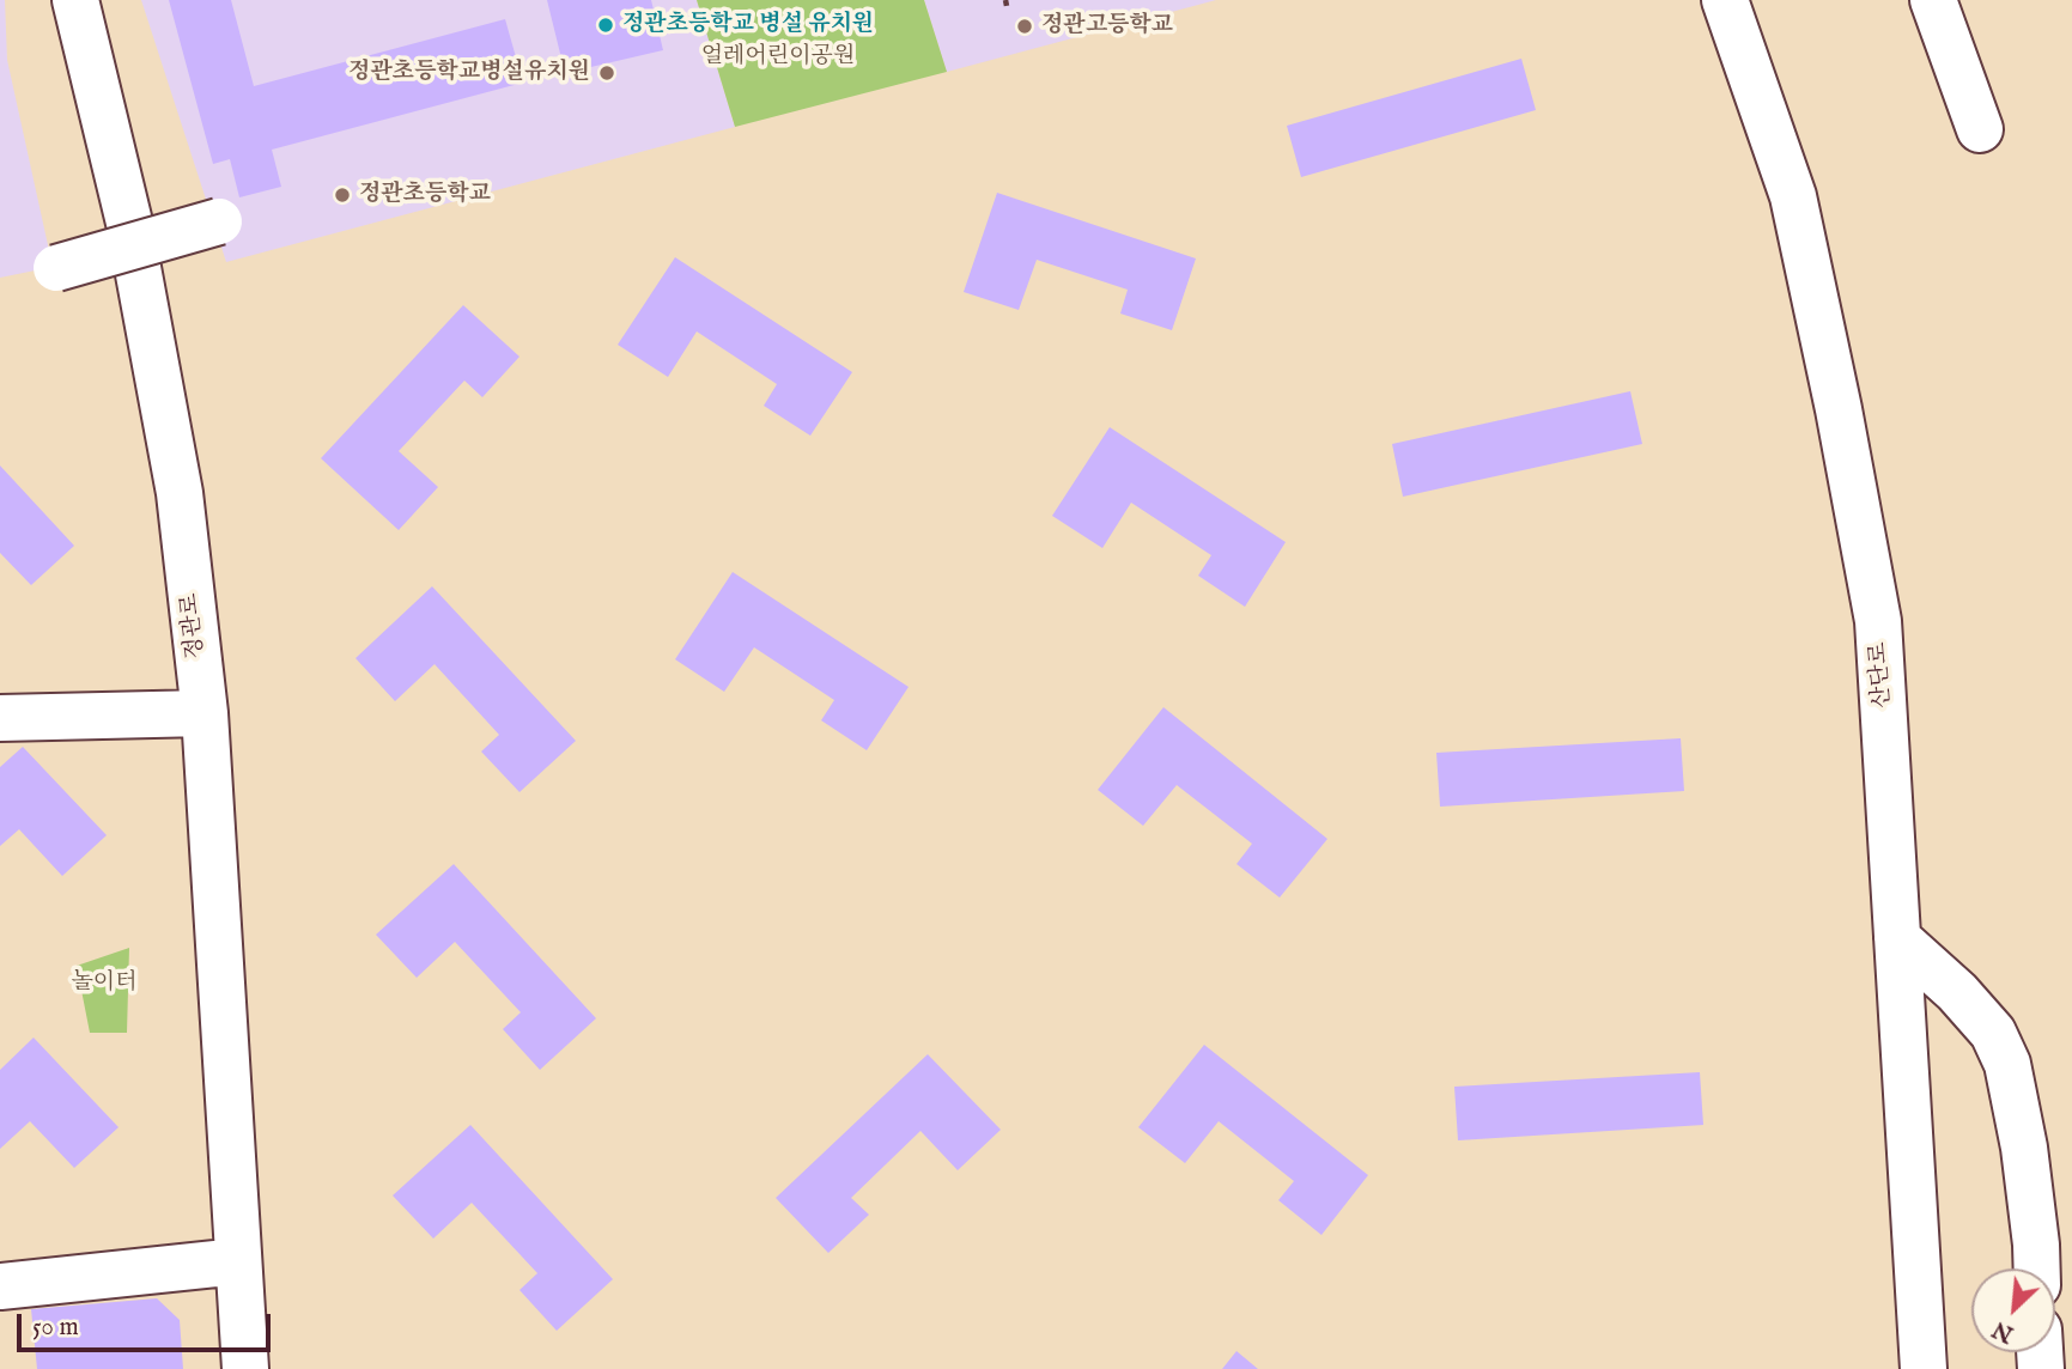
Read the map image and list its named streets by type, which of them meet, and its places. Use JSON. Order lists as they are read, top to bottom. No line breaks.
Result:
{"streets":{"street":["정관로","산단로"]},"parks":["얼레어린이공원","놀이터"],"places":["정관초등학교 병설 유치원","정관고등학교","정관초등학교병설유치원","정관초등학교"],"scale_bar":"50 m","north":"bottom left"}
